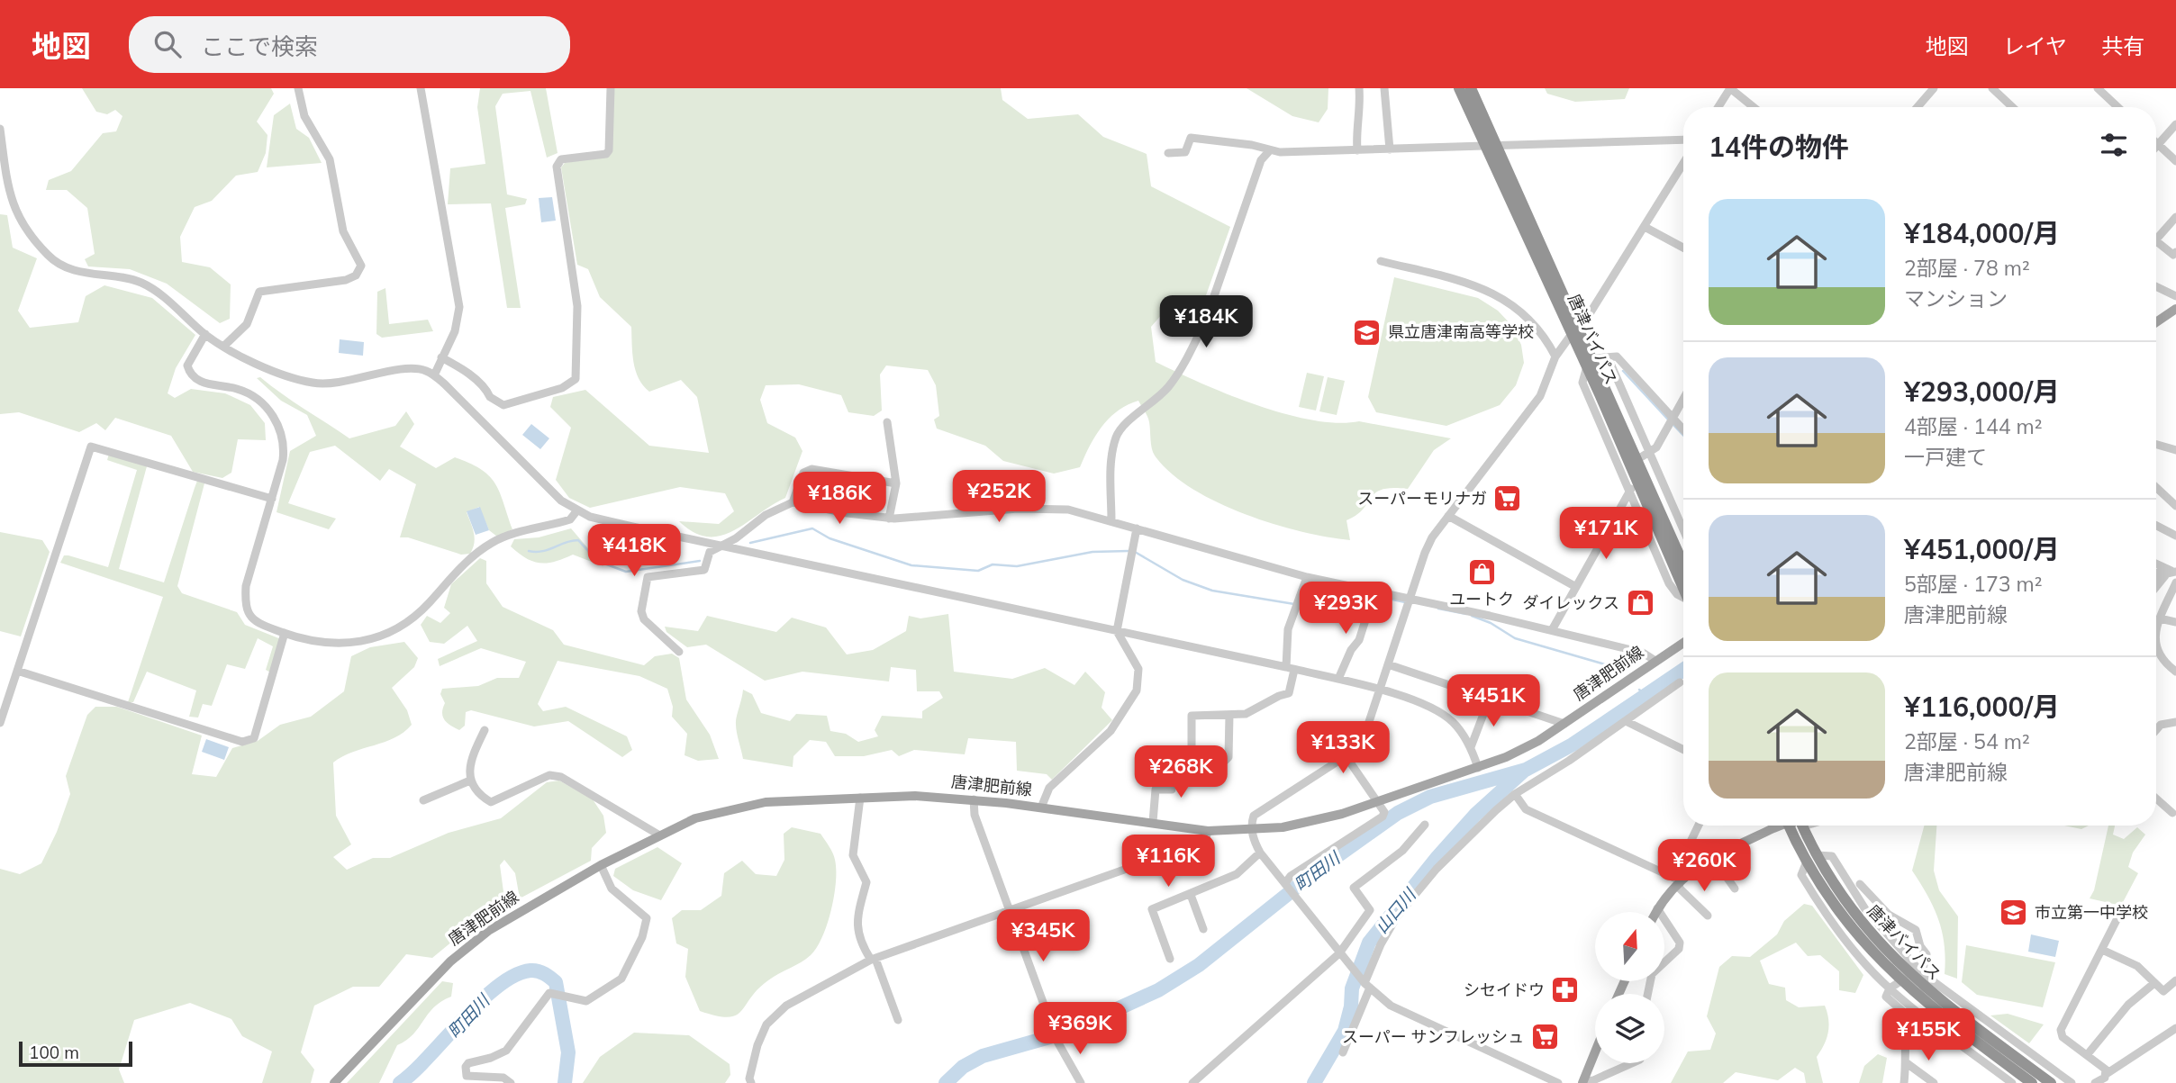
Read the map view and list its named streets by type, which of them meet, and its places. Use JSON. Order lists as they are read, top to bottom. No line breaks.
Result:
{"streets":{"highway":["唐津バイパス"],"main road":["唐津肥前線"]},"water":["町田川","山口川"],"places":{"school or university":["県立唐津南高等学校","市立第一中学校"],"supermarket":["スーパーモリナガ","スーパー サンフレッシュ"],"shop":["ユートク","ダイレックス"],"pharmacy":["シセイドウ"]},"scale_bar":"100 m","north":"top","page":{"header":"地図","search":"ここで検索","nav":["地図","レイヤ","共有"],"heading":"14件の物件","list":[{"name":"¥184,000/月","note":"2部屋 · 78 m² · マンション"},{"name":"¥293,000/月","note":"4部屋 · 144 m² · 一戸建て"},{"name":"¥451,000/月","note":"5部屋 · 173 m² · 唐津肥前線"},{"name":"¥116,000/月","note":"2部屋 · 54 m² · 唐津肥前線"}],"price":["¥184K","¥252K","¥186K","¥171K","¥418K","¥293K","¥451K","¥133K","¥268K","¥116K","¥260K","¥345K","¥369K","¥155K"],"scale":"100 m"}}
